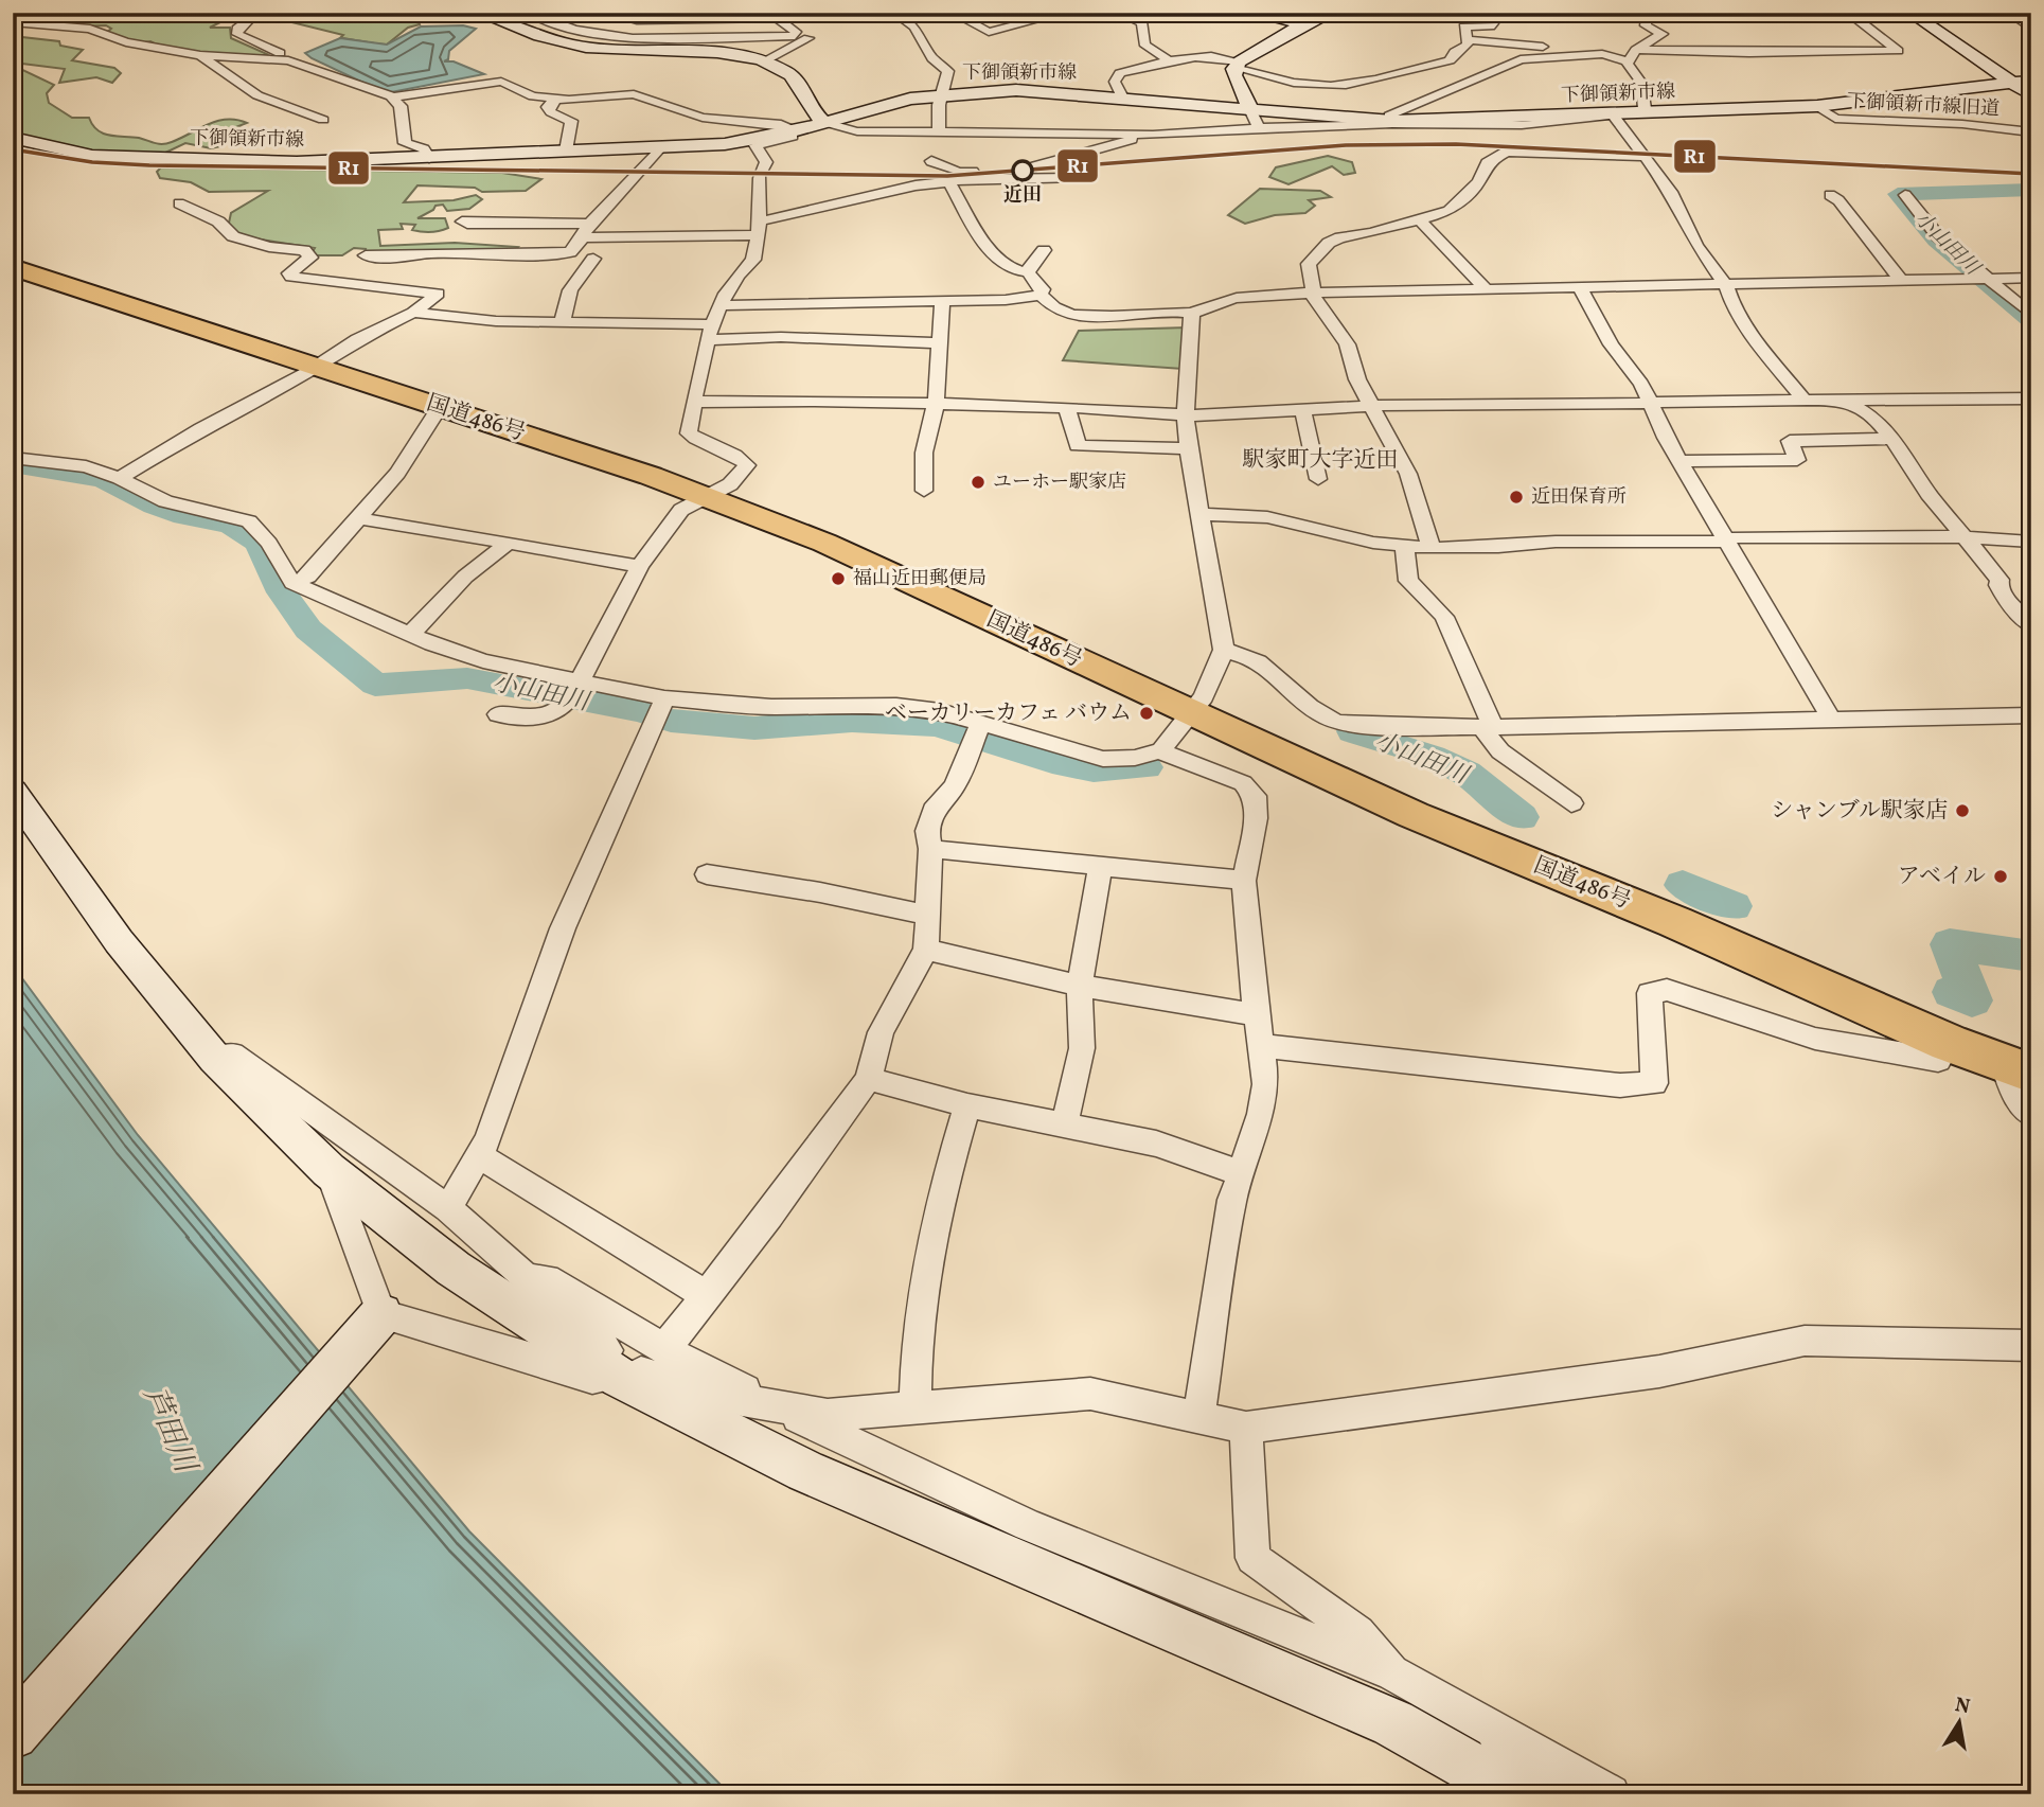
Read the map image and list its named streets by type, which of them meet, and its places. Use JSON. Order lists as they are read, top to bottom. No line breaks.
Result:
{"streets":{"highway":["国道486号"],"street":["下御領新市線","下御領新市線旧道"]},"crossings":[["下御領新市線","下御領新市線旧道"]],"districts":["駅家町大字近田"],"water":["小山田川","芦田川"],"places":["近田","ユーホー駅家店","近田保育所","福山近田郵便局","ベーカリーカフェ バウム","シャンブル駅家店","アベイル"],"lines":["transit line R1"],"north":"top"}
